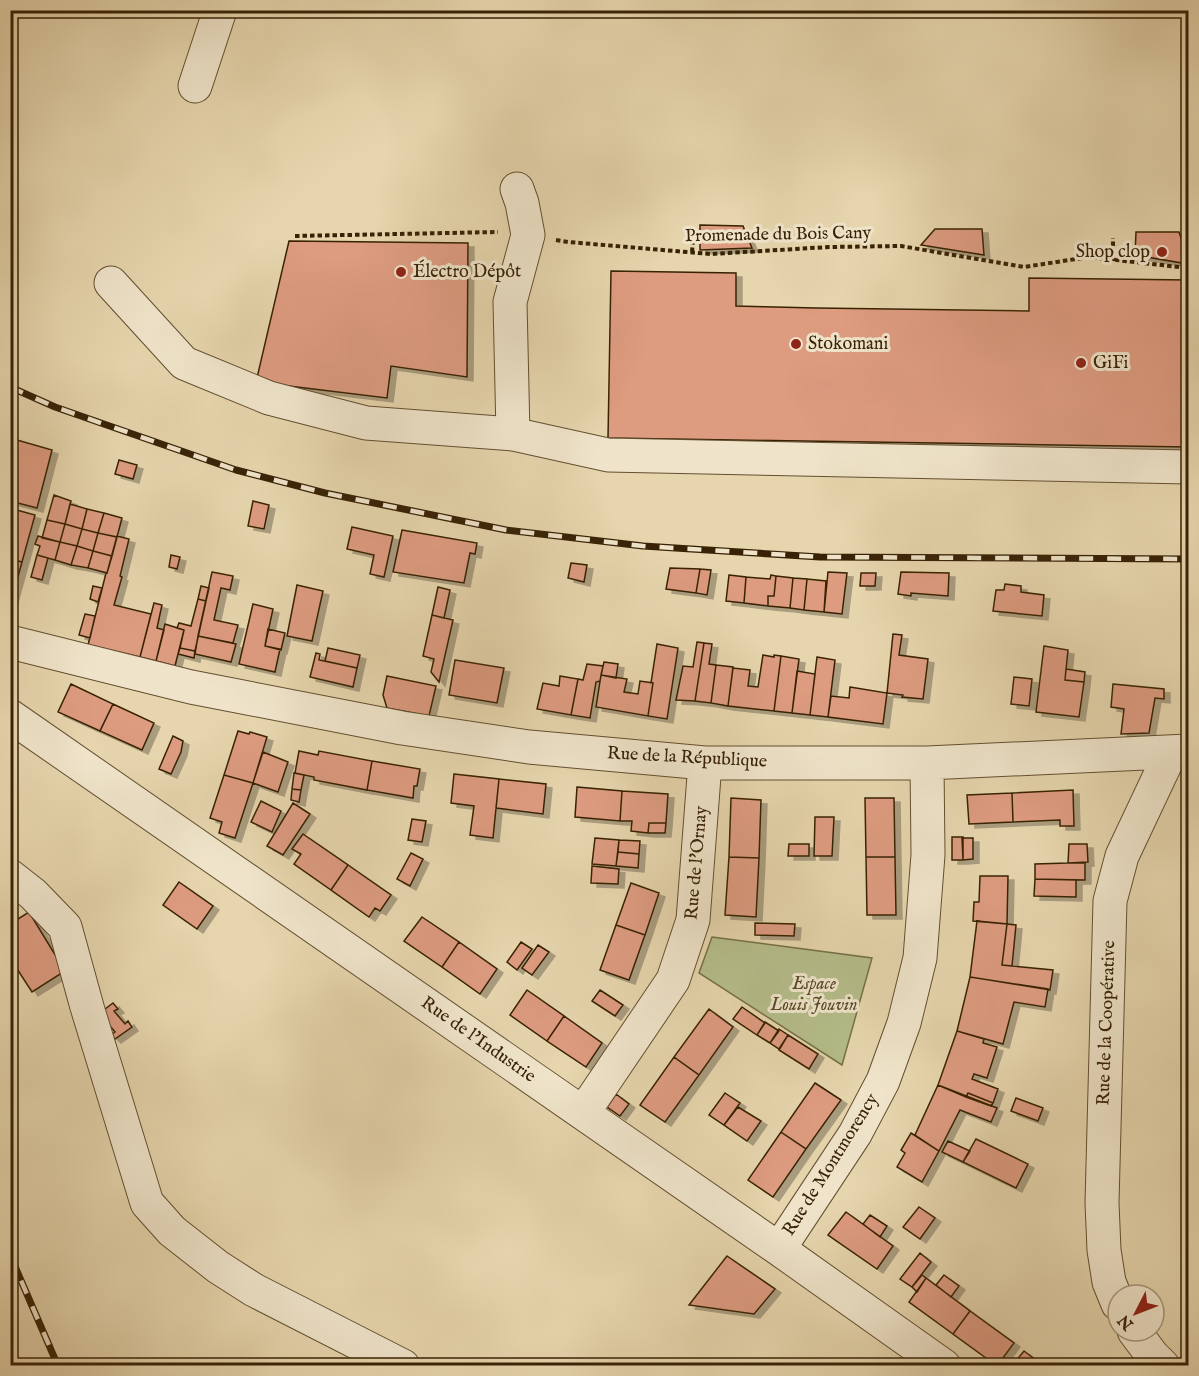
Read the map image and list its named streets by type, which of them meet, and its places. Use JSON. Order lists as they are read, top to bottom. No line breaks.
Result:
{"streets":{"street":["Rue de la République","Rue de l'Ornay","Rue de la Coopérative","Rue de l'Industrie","Rue de Montmorency"],"path":["Promenade du Bois Cany"]},"crossings":[["Rue de la République","Rue de l'Ornay"],["Rue de la République","Rue de la Coopérative"],["Rue de la République","Rue de Montmorency"],["Rue de l'Ornay","Rue de l'Industrie"],["Rue de l'Industrie","Rue de Montmorency"]],"parks":["Espace Louis Jouvin"],"places":["Shop clop","Électro Dépôt","Stokomani","GiFi"],"north":"bottom left"}
